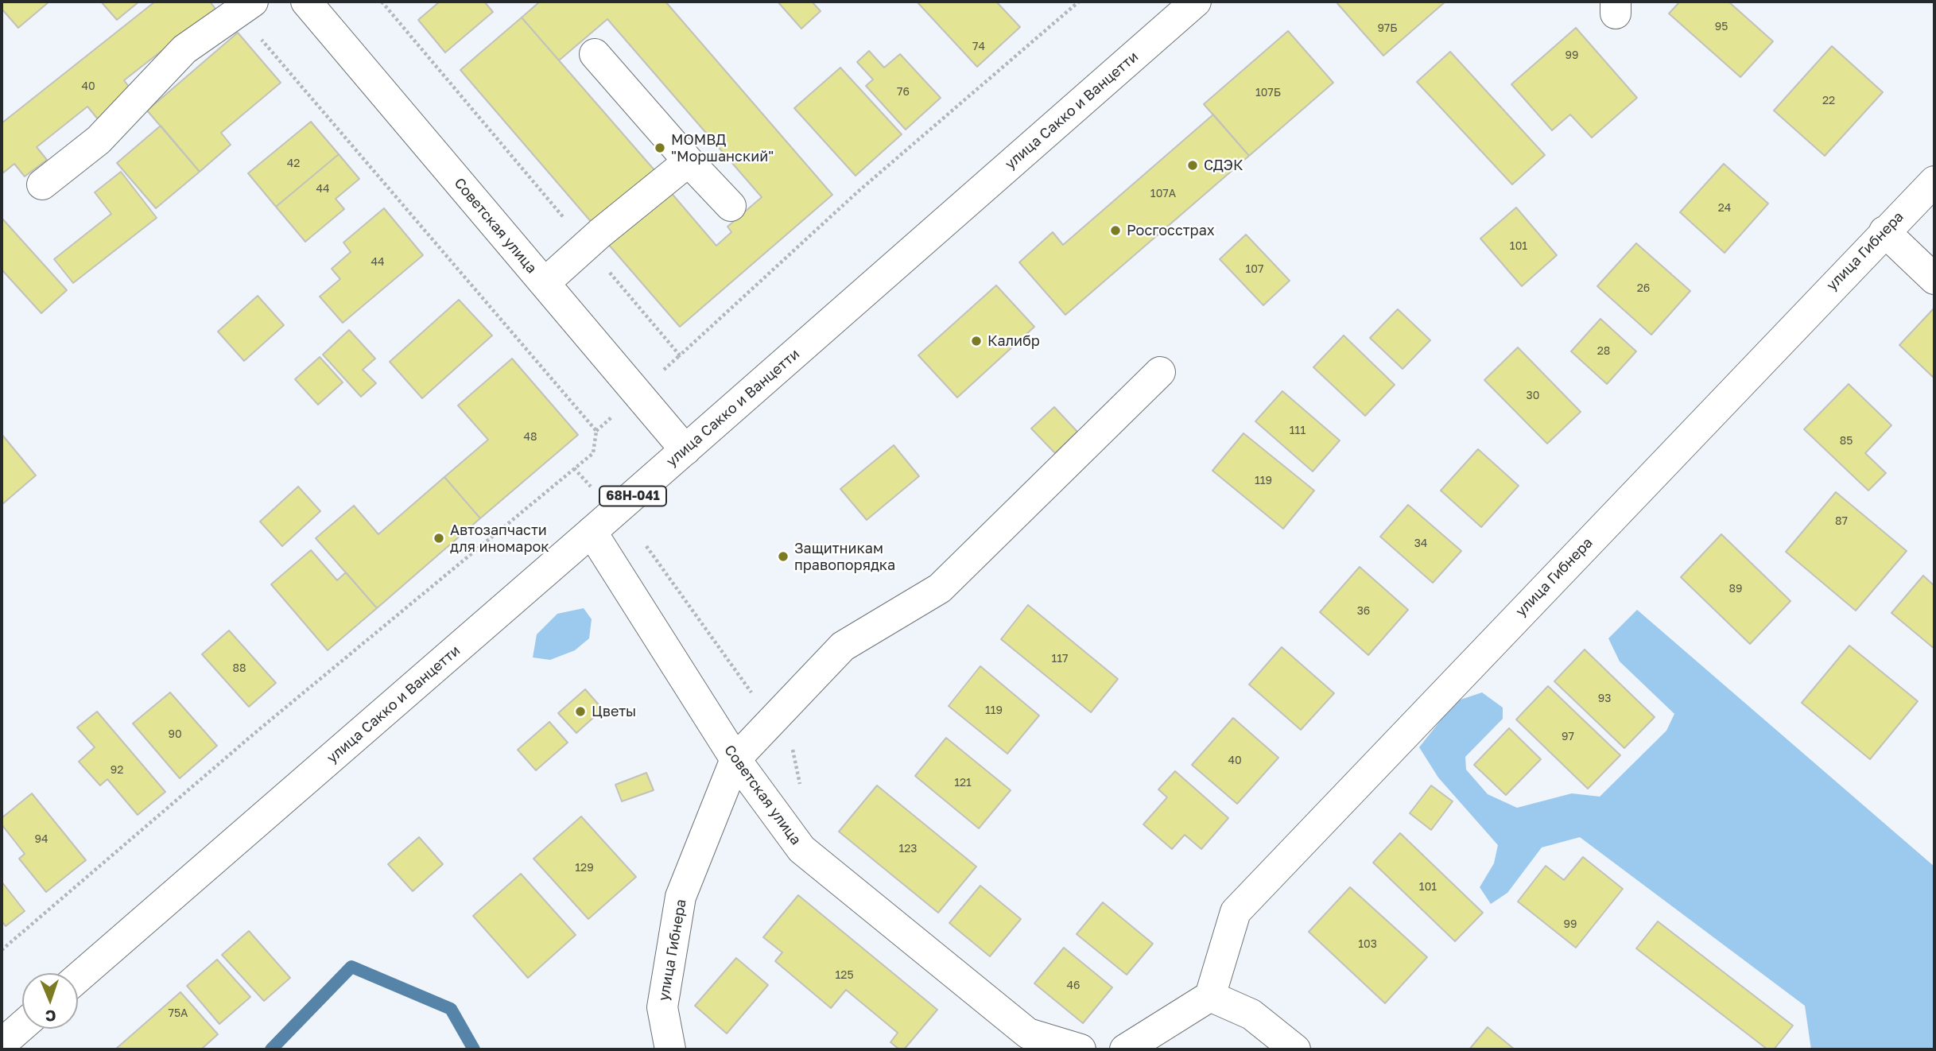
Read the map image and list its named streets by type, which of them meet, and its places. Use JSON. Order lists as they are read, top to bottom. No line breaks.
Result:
{"streets":{"street":["улица Сакко и Ванцетти","Советская улица","улица Гибнера","68Н-041"]},"crossings":[["улица Сакко и Ванцетти","Советская улица"],["Советская улица","улица Гибнера"]],"places":["МОМВД \"Моршанский\"","СДЭК","Росгосстрах","Калибр","Автозапчасти для иномарок","Защитникам правопорядка","Цветы"],"house_numbers":["95","97Б","74","99","40","76","107Б","22","42","44","107А","24","101","44","107","26","28","30","111","48","85","119","87","34","89","36","117","88","93","119","90","97","40","92","121","94","123","129","101","99","103","125","46","75А"],"north":"bottom"}
